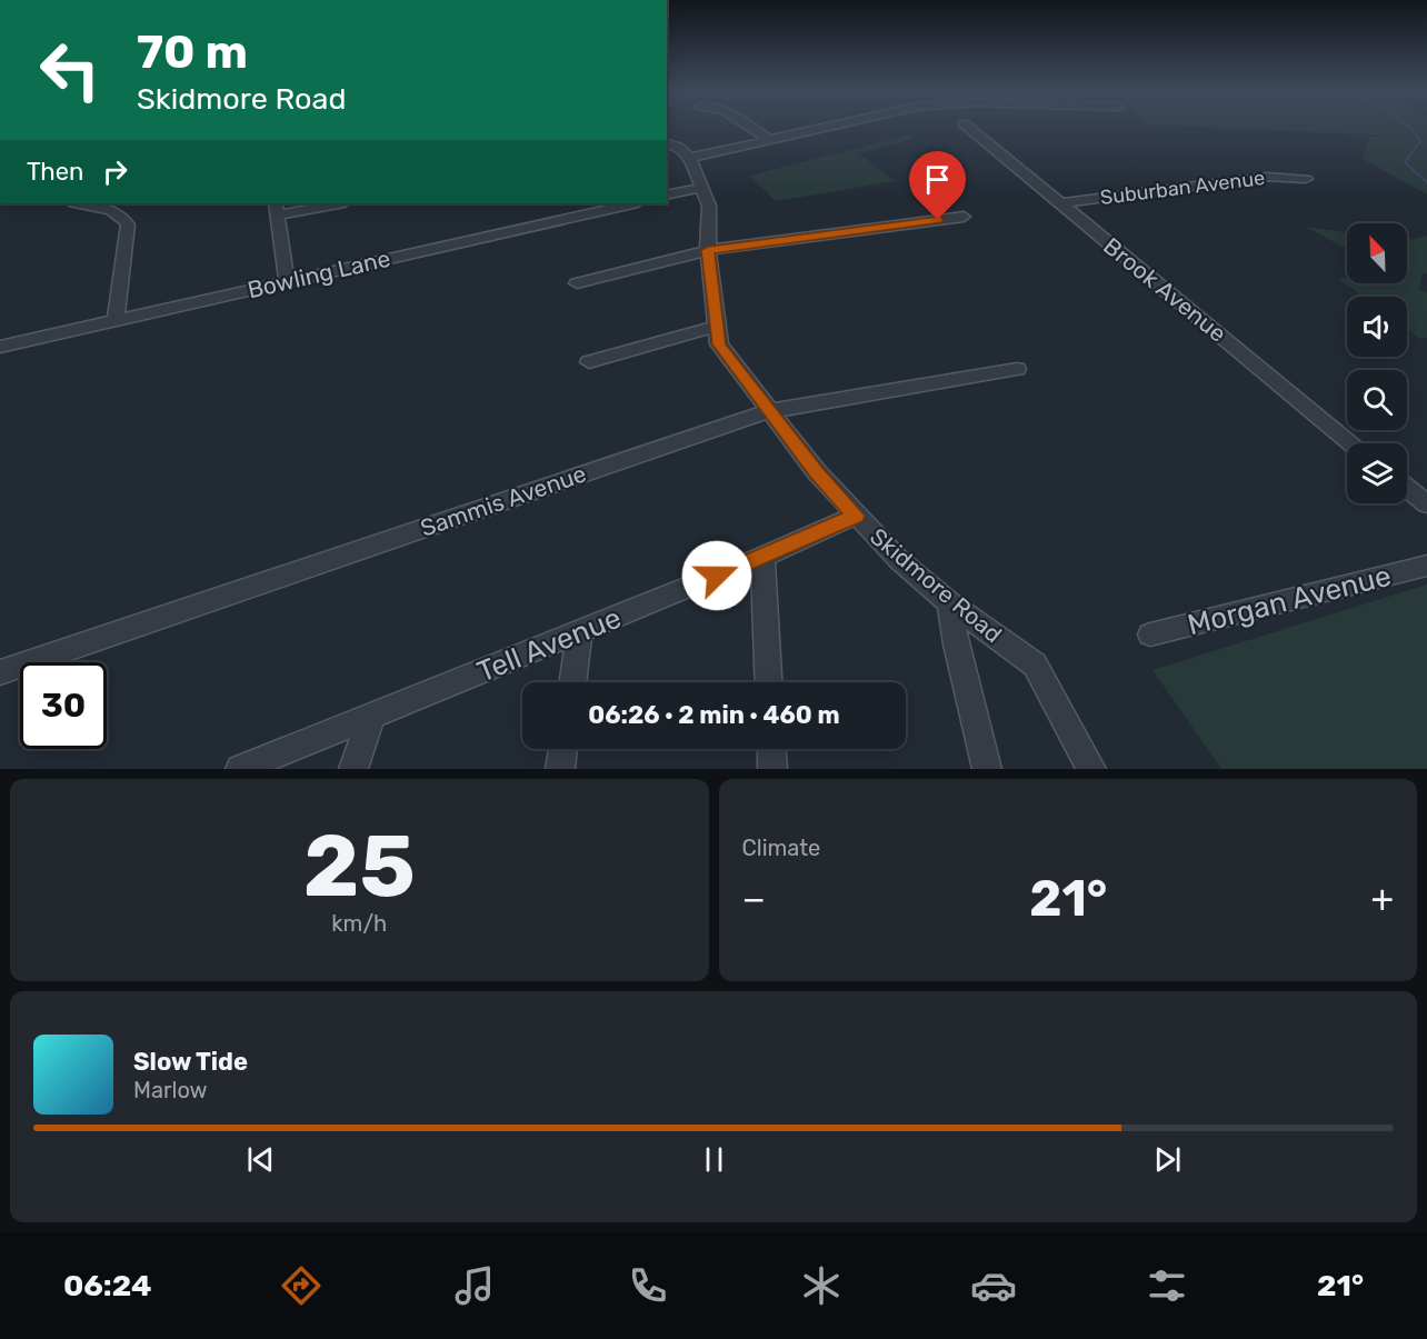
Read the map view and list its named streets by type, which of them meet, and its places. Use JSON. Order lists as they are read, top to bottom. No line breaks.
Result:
{"streets":{"street":["Suburban Avenue","Bowling Lane","Brook Avenue","Sammis Avenue","Skidmore Road","Morgan Avenue","Tell Avenue"]},"crossings":[["Suburban Avenue","Brook Avenue"],["Sammis Avenue","Skidmore Road"],["Skidmore Road","Tell Avenue"]],"north":"top left","page":{"turn":["70 m","Skidmore Road"],"then":"Then","limit":"30","trip":"06:26 · 2 min · 460 m","tile":[["25","km/h"],"Climate"],"heat":["−","21°","+"],"song":["Slow Tide","Marlow"],"tabs":["06:24","21°"]}}
